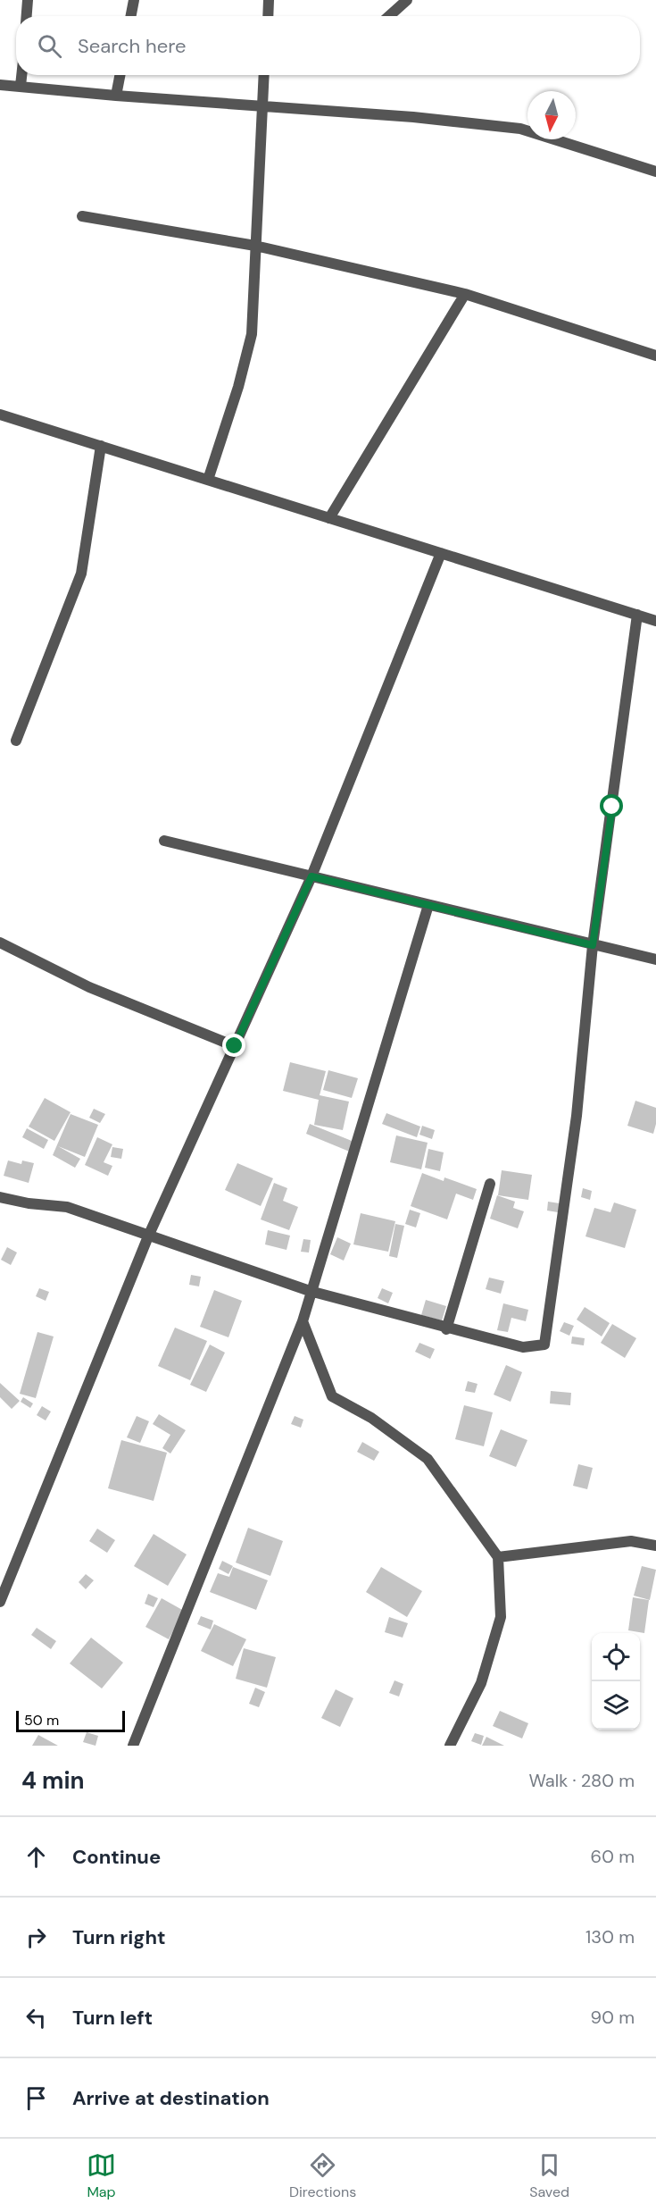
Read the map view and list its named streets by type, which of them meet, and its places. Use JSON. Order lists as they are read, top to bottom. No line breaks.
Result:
{"scale_bar":"50 m","north":"bottom","page":{"search":"Search here","scale":"50 m","heading":["4 min","Walk · 280 m"],"list":[["Continue","60 m"],["Turn right","130 m"],["Turn left","90 m"],"Arrive at destination"],"nav":["Map","Directions","Saved"]}}
